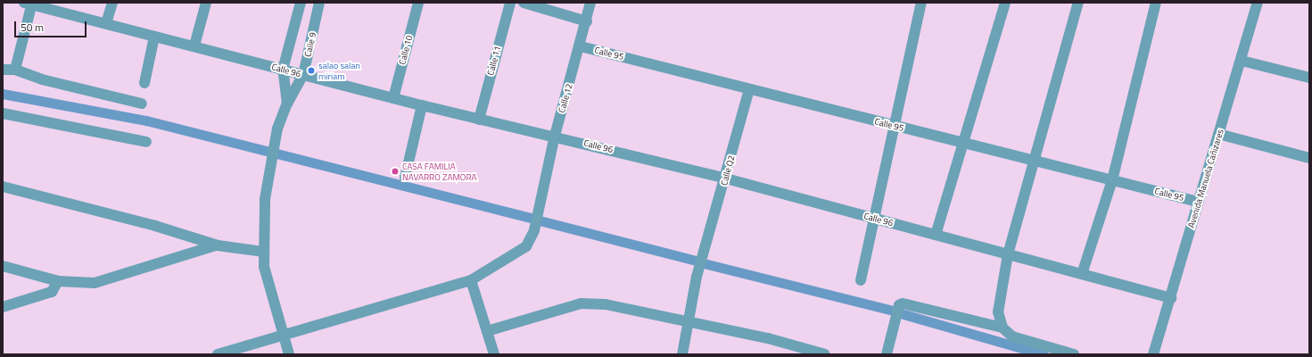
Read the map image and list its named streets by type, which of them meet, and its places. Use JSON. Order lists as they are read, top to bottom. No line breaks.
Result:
{"streets":{"street":["Calle 9","Calle 10","Calle 95","Calle 11","Calle 96","Calle 12","Calle Q2","Avenida Manuela Cañizares"]},"crossings":[["Calle 9","Calle 96"],["Calle 9","Calle 12"],["Calle 10","Calle 96"],["Calle 95","Calle 12"],["Calle 95","Calle Q2"],["Calle 95","Avenida Manuela Cañizares"],["Calle 11","Calle 96"],["Calle 96","Calle 12"],["Calle 96","Calle Q2"],["Calle 96","Avenida Manuela Cañizares"]],"places":["salao salan miriam","CASA FAMILIA NAVARRO ZAMORA"],"scale_bar":"50 m"}
